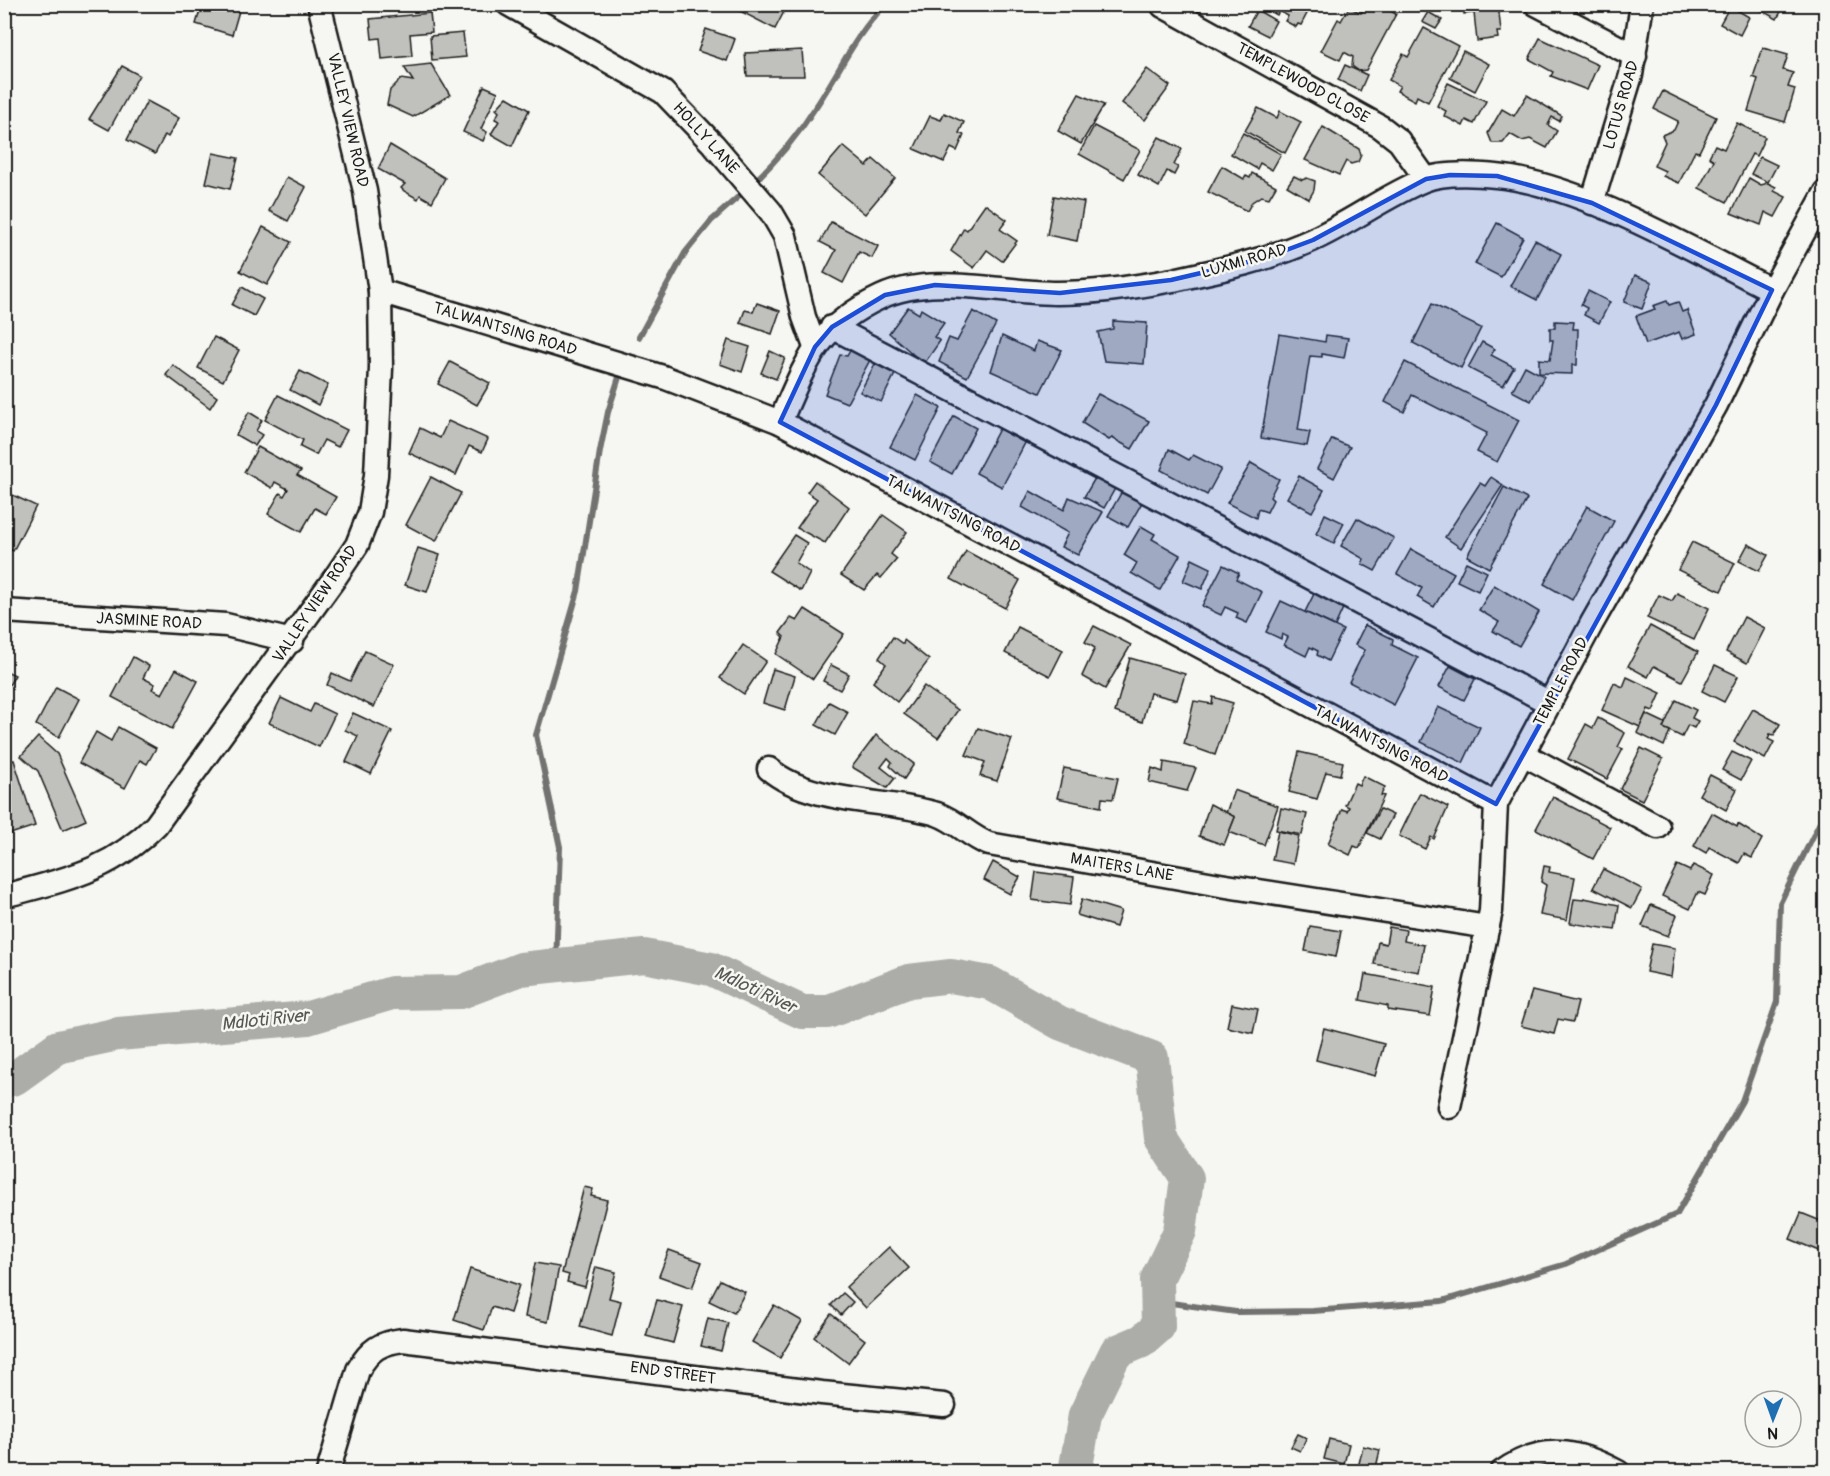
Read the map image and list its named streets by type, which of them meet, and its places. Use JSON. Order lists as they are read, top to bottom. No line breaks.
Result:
{"streets":{"street":["TEMPLEWOOD CLOSE","LOTUS ROAD","VALLEY VIEW ROAD","HOLLY LANE","LUXMI ROAD","TALWANTSING ROAD","JASMINE ROAD","TEMPLE ROAD","MAITERS LANE","END STREET"]},"crossings":[["TEMPLEWOOD CLOSE","LUXMI ROAD"],["LOTUS ROAD","LUXMI ROAD"],["VALLEY VIEW ROAD","TALWANTSING ROAD"],["VALLEY VIEW ROAD","JASMINE ROAD"],["HOLLY LANE","LUXMI ROAD"],["LUXMI ROAD","TALWANTSING ROAD"],["LUXMI ROAD","TEMPLE ROAD"],["TALWANTSING ROAD","TEMPLE ROAD"],["TEMPLE ROAD","MAITERS LANE"]],"water":["Mdloti River"],"north":"bottom"}
